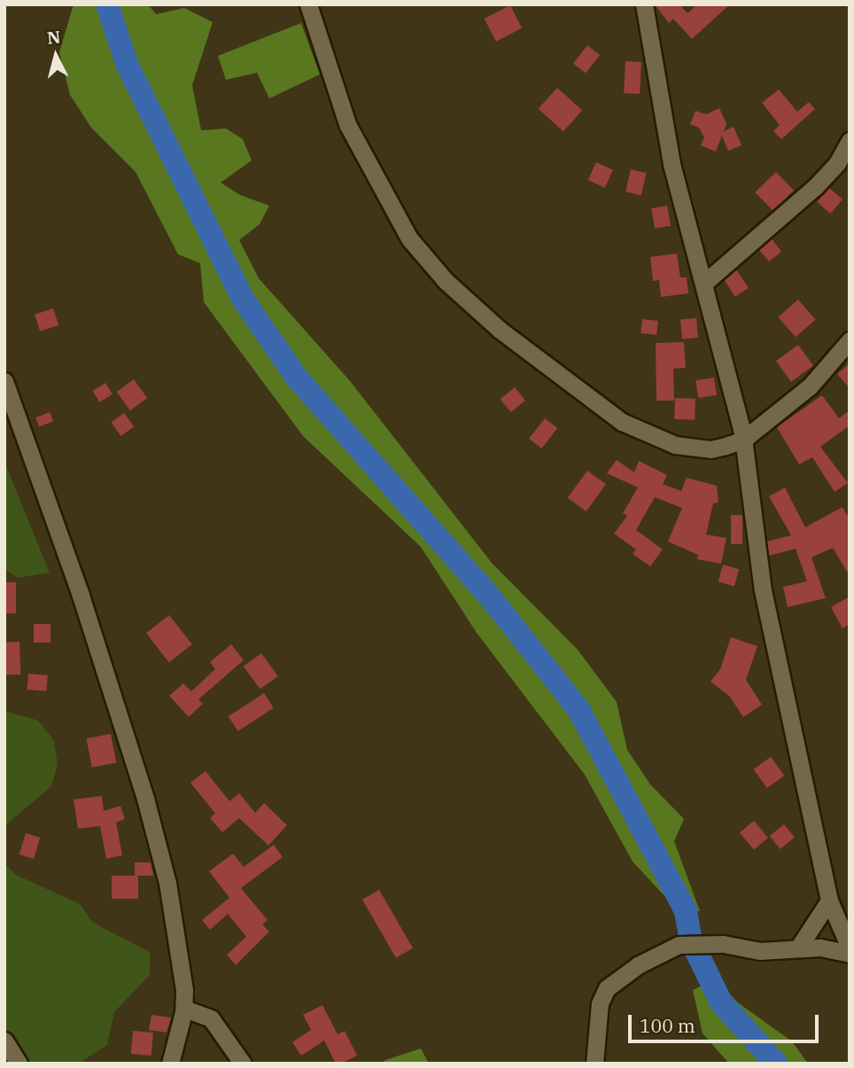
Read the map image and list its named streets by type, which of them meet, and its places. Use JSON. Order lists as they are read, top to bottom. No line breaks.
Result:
{"scale_bar":"100 m","north":"top"}
